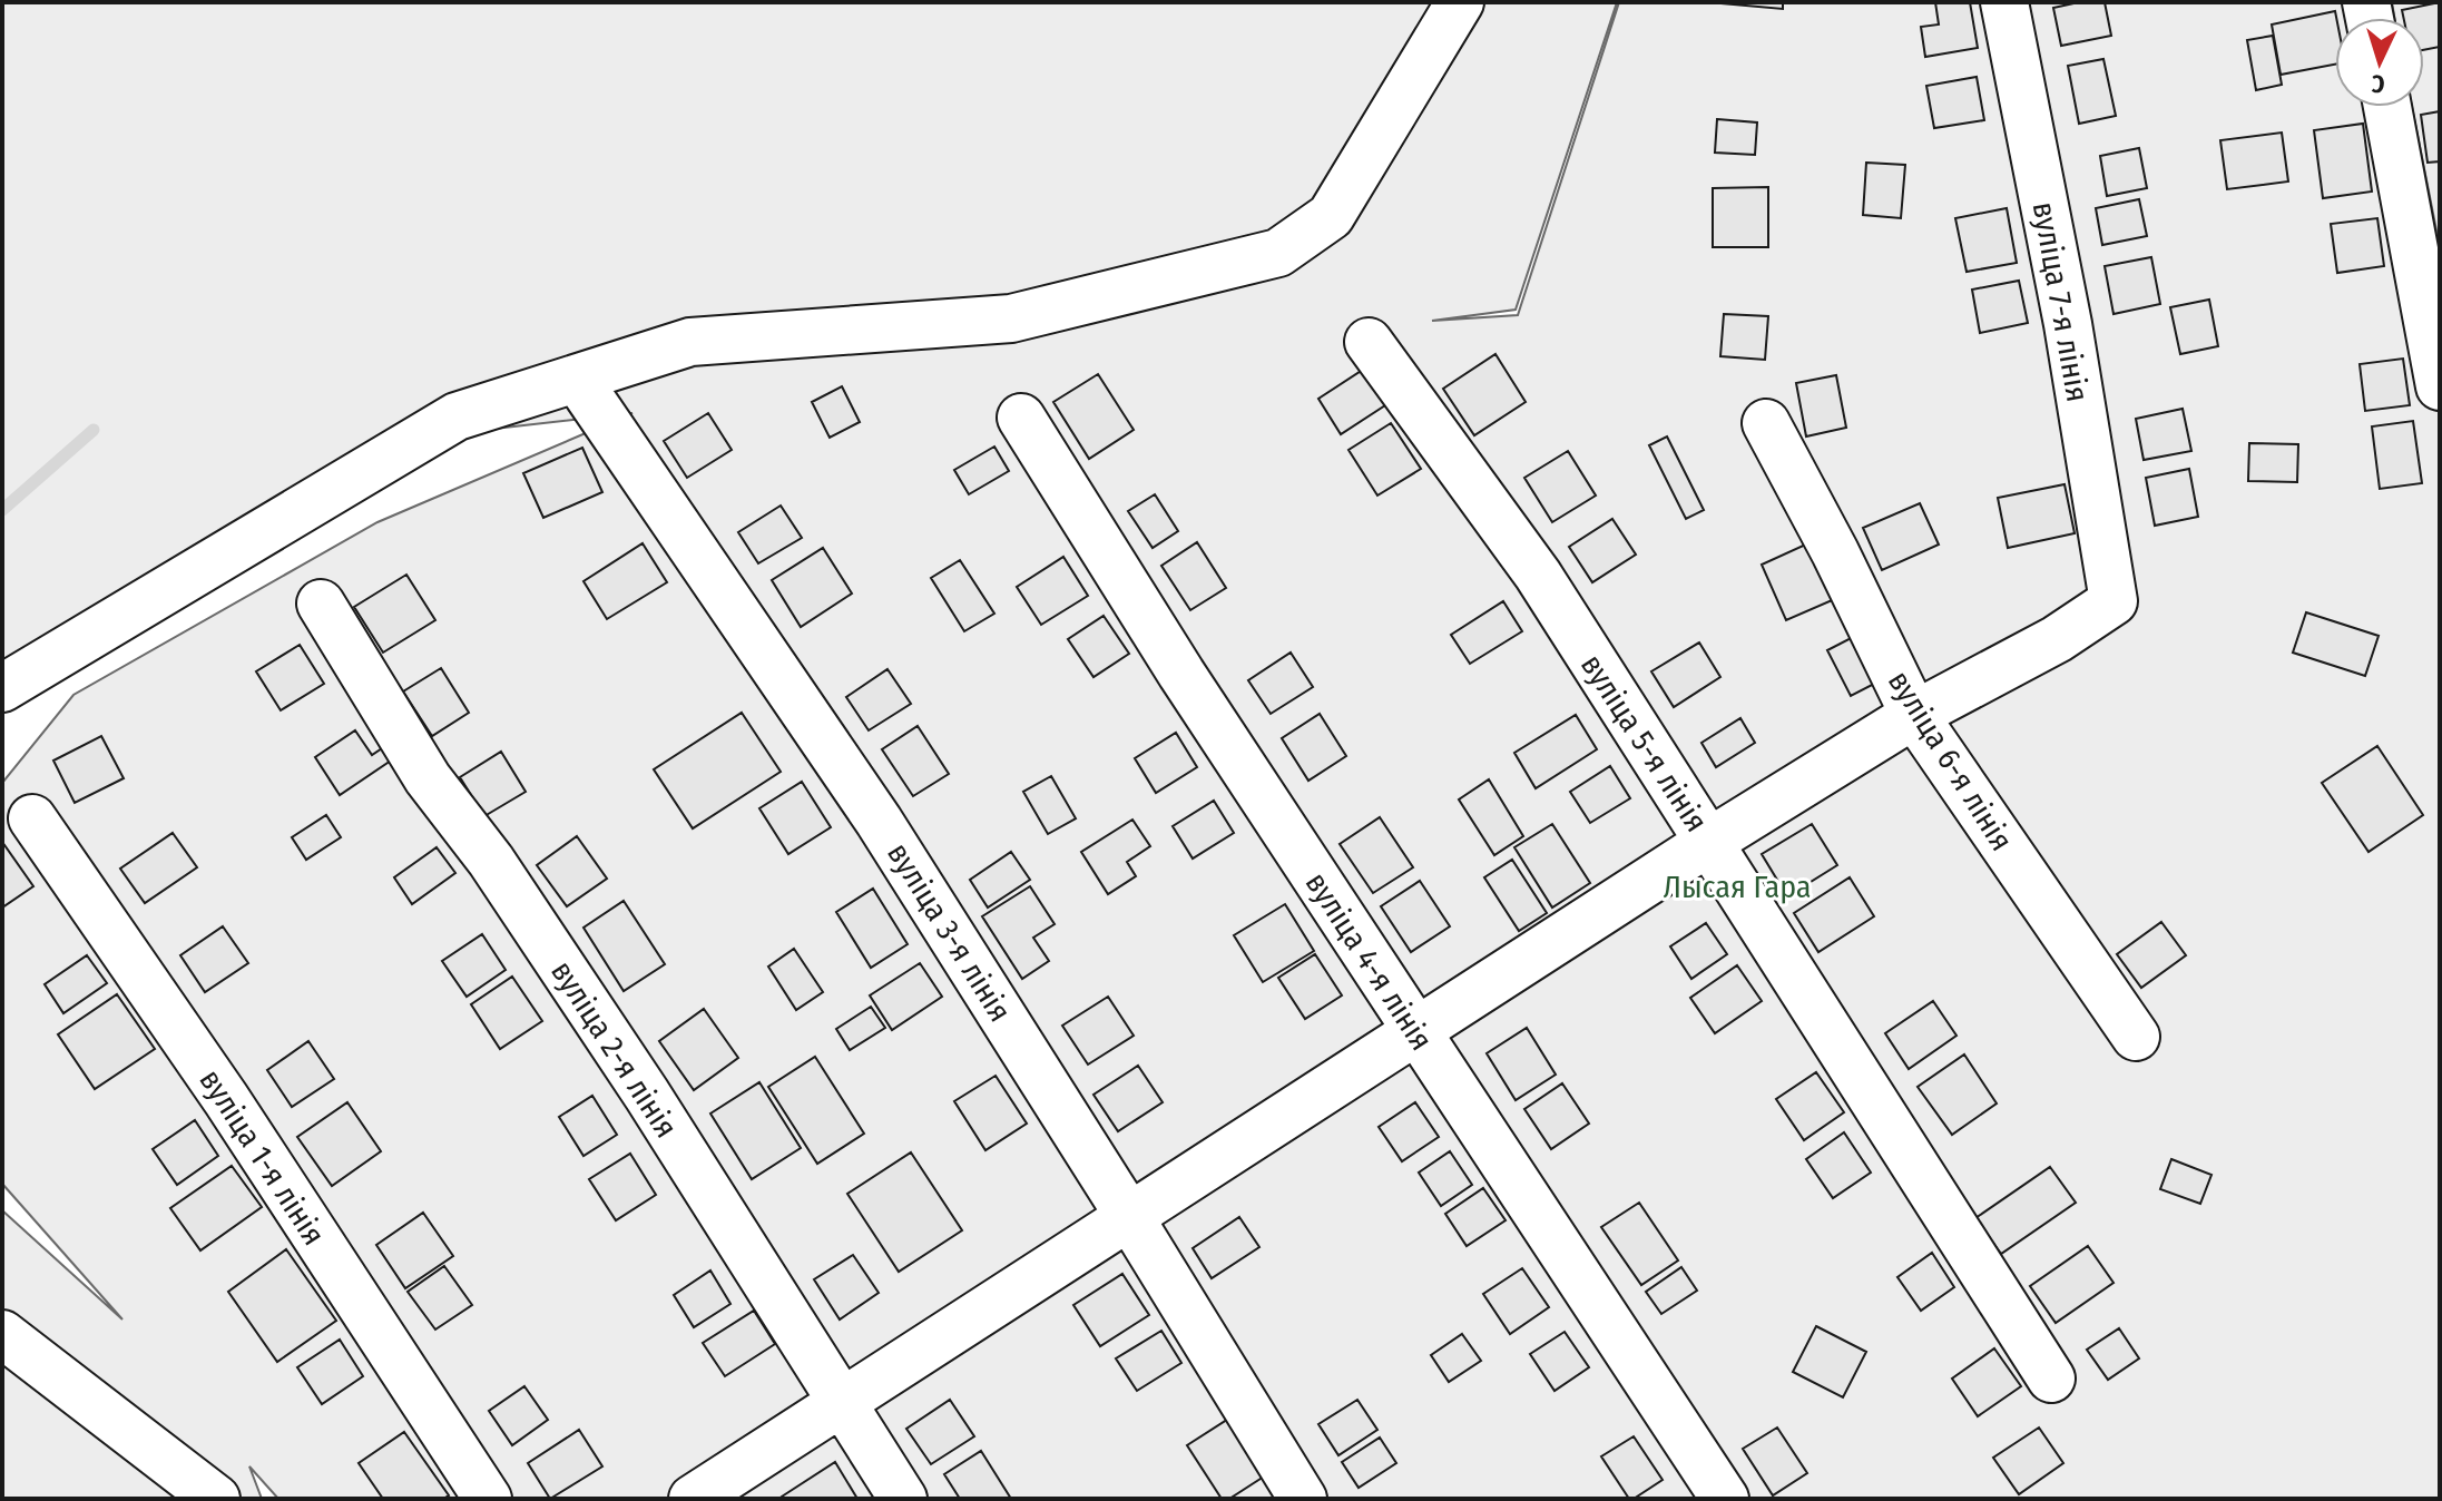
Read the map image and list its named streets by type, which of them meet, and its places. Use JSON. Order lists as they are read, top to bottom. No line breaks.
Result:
{"streets":{"street":["вуліца 7-я лінія","вуліца 5-я лінія","вуліца 6-я лінія","вуліца 3-я лінія","вуліца 4-я лінія","вуліца 2-я лінія","вуліца 1-я лінія"]},"crossings":[["вуліца 7-я лінія","вуліца 6-я лінія"]],"parks":["Лысая Гара"],"north":"bottom"}
